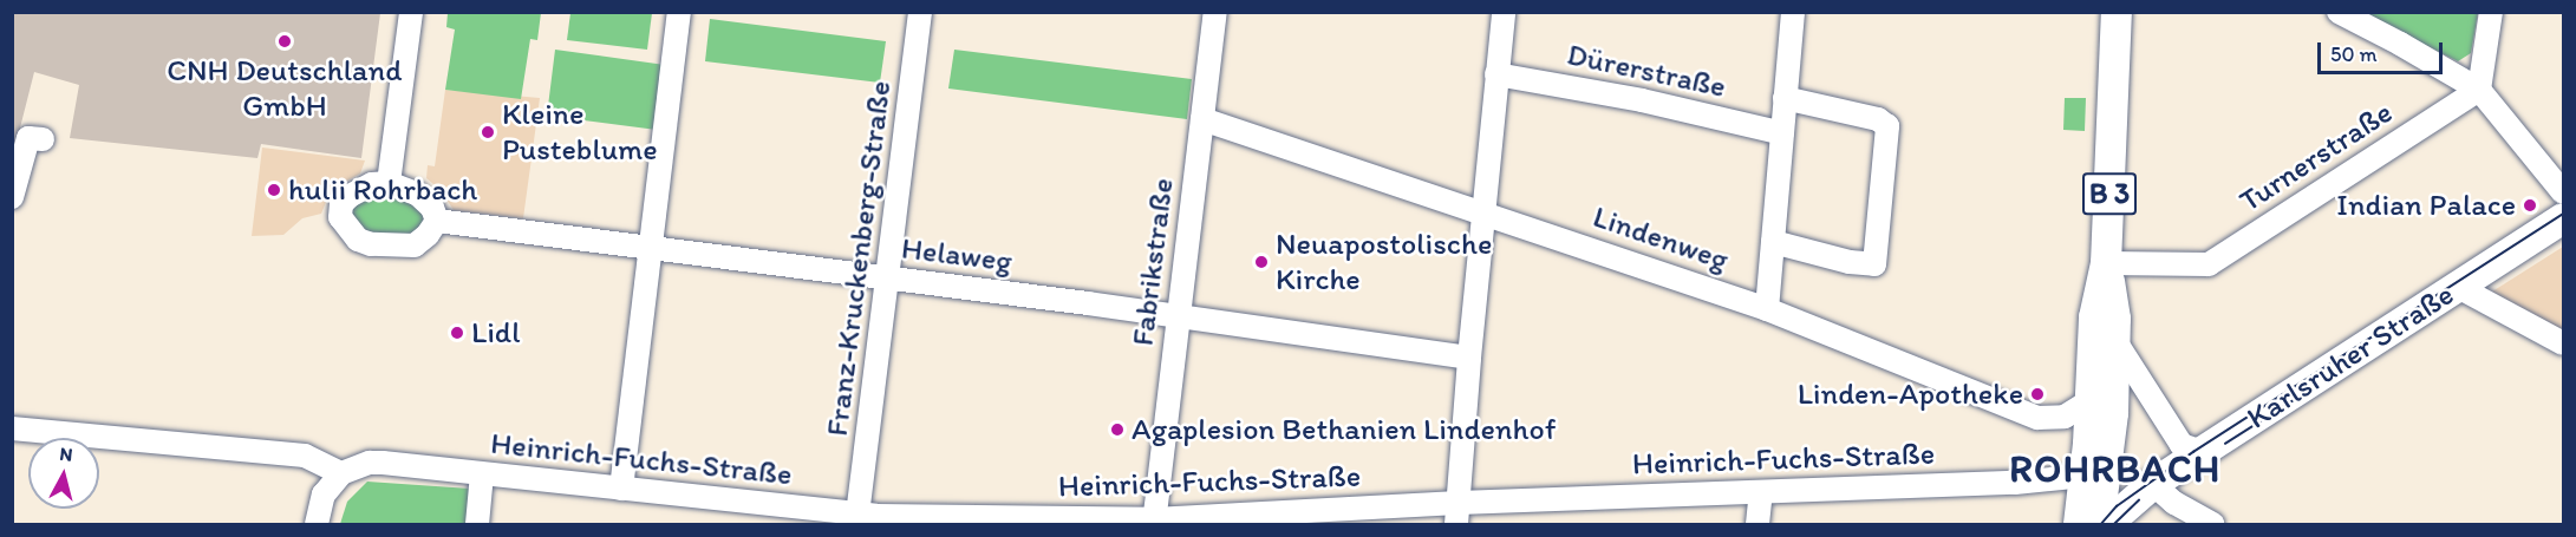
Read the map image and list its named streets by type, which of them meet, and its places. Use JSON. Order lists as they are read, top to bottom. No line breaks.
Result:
{"streets":{"main road":["B 3","Karlsruher Straße"],"street":["Dürerstraße","Turnerstraße","Lindenweg","Helaweg","Franz-Kruckenberg-Straße","Fabrikstraße","Heinrich-Fuchs-Straße"]},"crossings":[["Turnerstraße","B 3"],["B 3","Lindenweg"],["B 3","Heinrich-Fuchs-Straße"],["Lindenweg","Fabrikstraße"],["Helaweg","Franz-Kruckenberg-Straße"],["Helaweg","Fabrikstraße"],["Franz-Kruckenberg-Straße","Heinrich-Fuchs-Straße"],["Fabrikstraße","Heinrich-Fuchs-Straße"]],"districts":["ROHRBACH"],"places":["CNH Deutschland GmbH","Kleine Pusteblume","hulii Rohrbach","Indian Palace","Neuapostolische Kirche","Lidl","Linden-Apotheke","Agaplesion Bethanien Lindenhof"],"scale_bar":"50 m","north":"top"}
